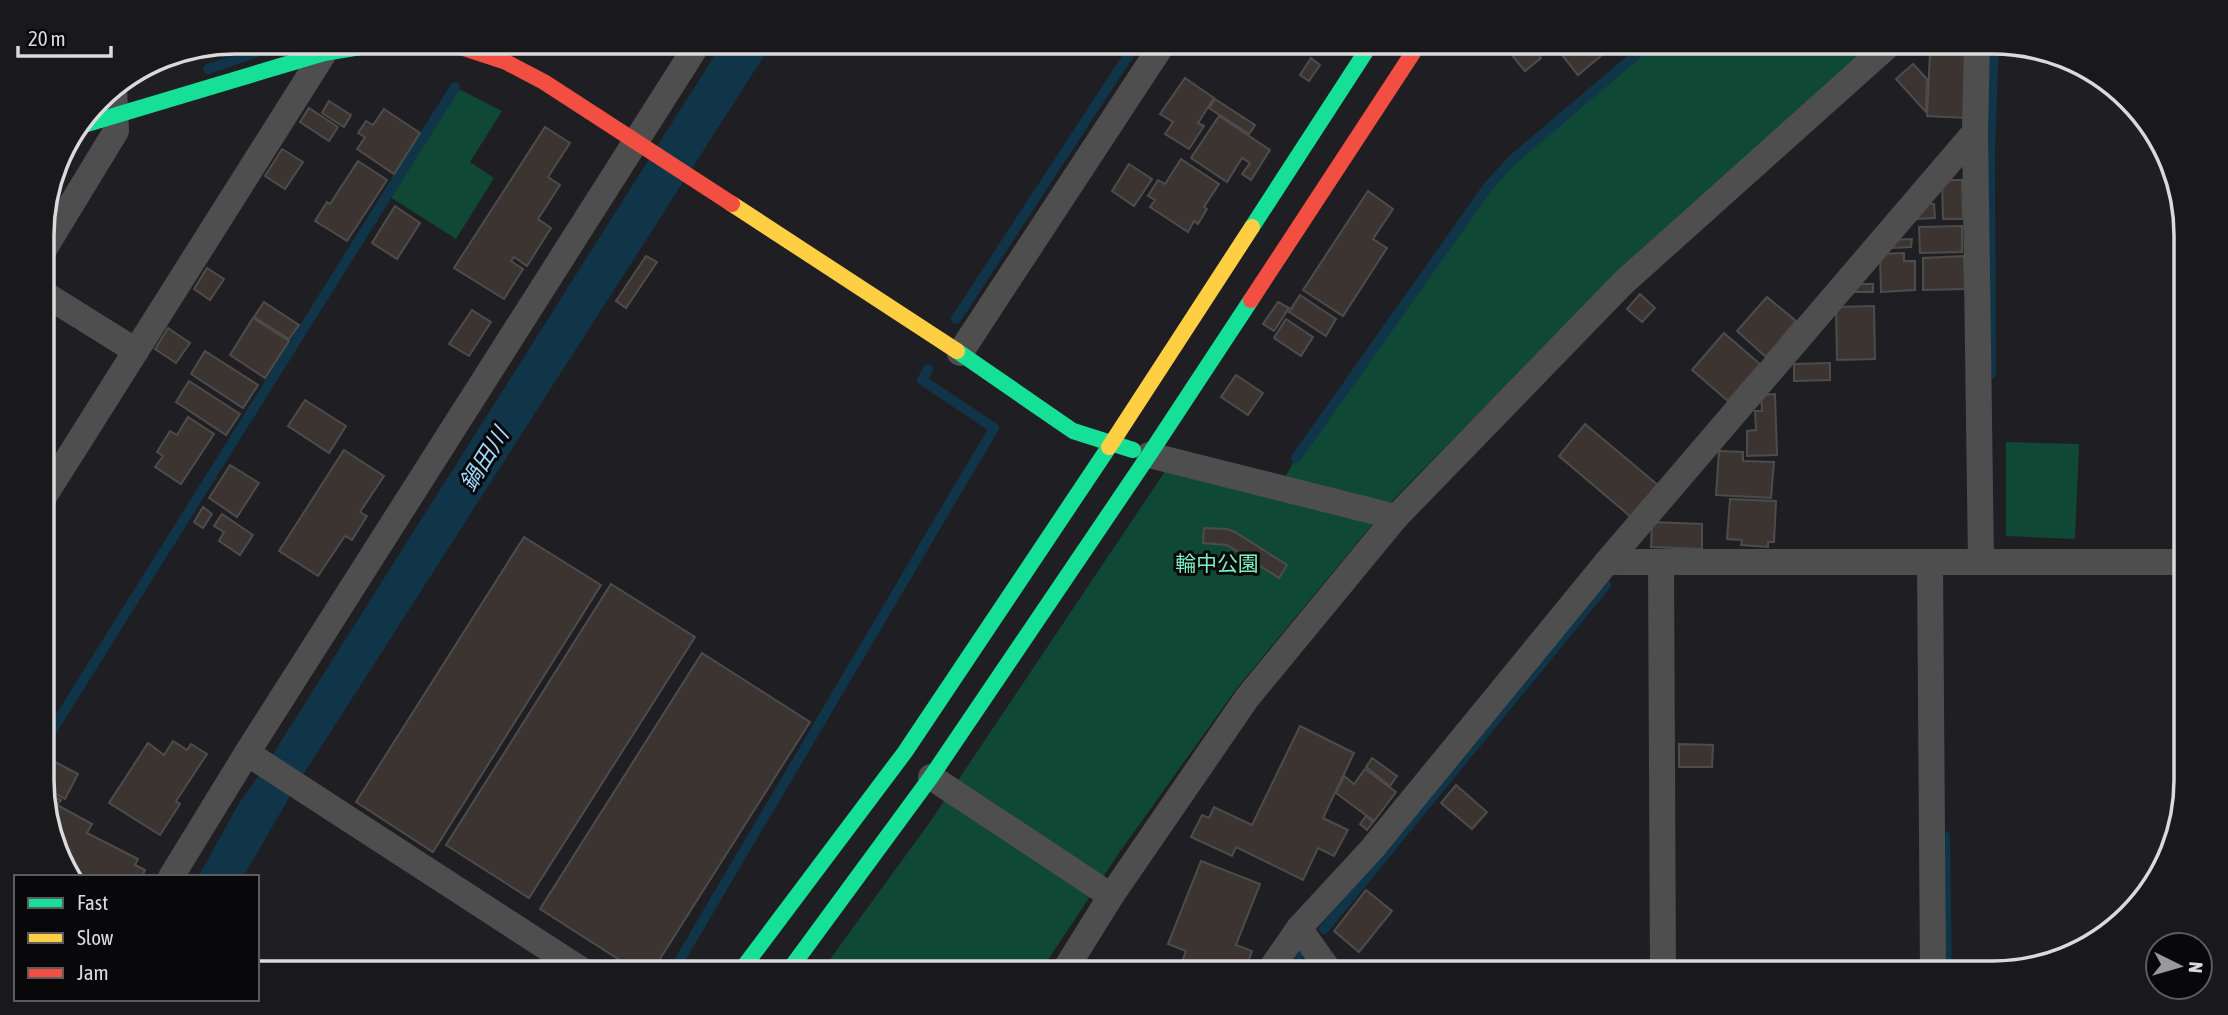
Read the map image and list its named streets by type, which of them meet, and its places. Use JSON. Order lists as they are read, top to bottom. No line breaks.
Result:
{"water":["鍋田川"],"parks":["輪中公園"],"legend":["Fast","Slow","Jam"],"scale_bar":"20 m","north":"right"}
